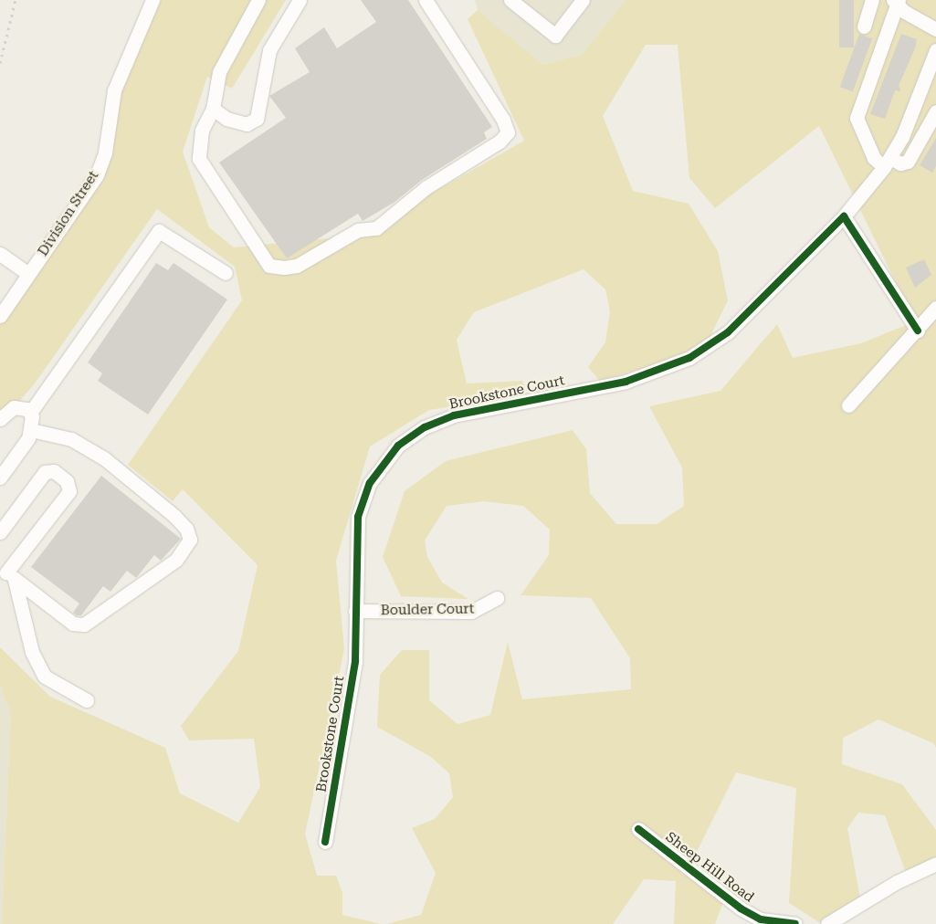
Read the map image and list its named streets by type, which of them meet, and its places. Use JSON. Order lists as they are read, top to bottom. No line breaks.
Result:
{"streets":{"street":["Division Street","Brookstone Court","Boulder Court","Sheep Hill Road"]},"crossings":[["Brookstone Court","Boulder Court"]]}
